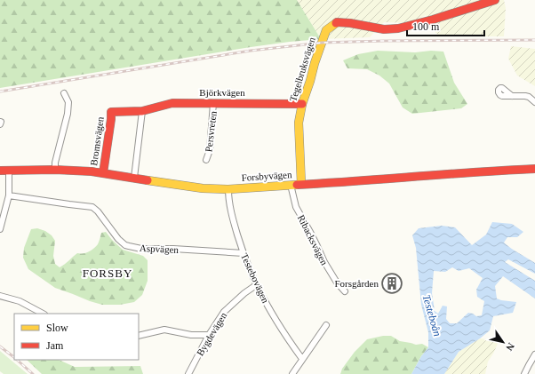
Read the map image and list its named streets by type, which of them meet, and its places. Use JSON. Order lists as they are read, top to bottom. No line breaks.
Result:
{"streets":{"street":["Tegelbruksvägen","Björkvägen","Persvreten","Bromsvägen","Forsbyvägen","Ribacksvägen","Aspvägen","Testebovägen","Bygdevägen"]},"crossings":[["Tegelbruksvägen","Björkvägen"],["Tegelbruksvägen","Forsbyvägen"],["Björkvägen","Persvreten"],["Björkvägen","Bromsvägen"],["Bromsvägen","Forsbyvägen"],["Forsbyvägen","Ribacksvägen"],["Forsbyvägen","Testebovägen"],["Aspvägen","Testebovägen"],["Testebovägen","Bygdevägen"]],"districts":["FORSBY"],"water":["Testeboån"],"places":{"building":["Forsgården"]},"legend":["Slow","Jam"],"scale_bar":"100 m","north":"bottom right"}
